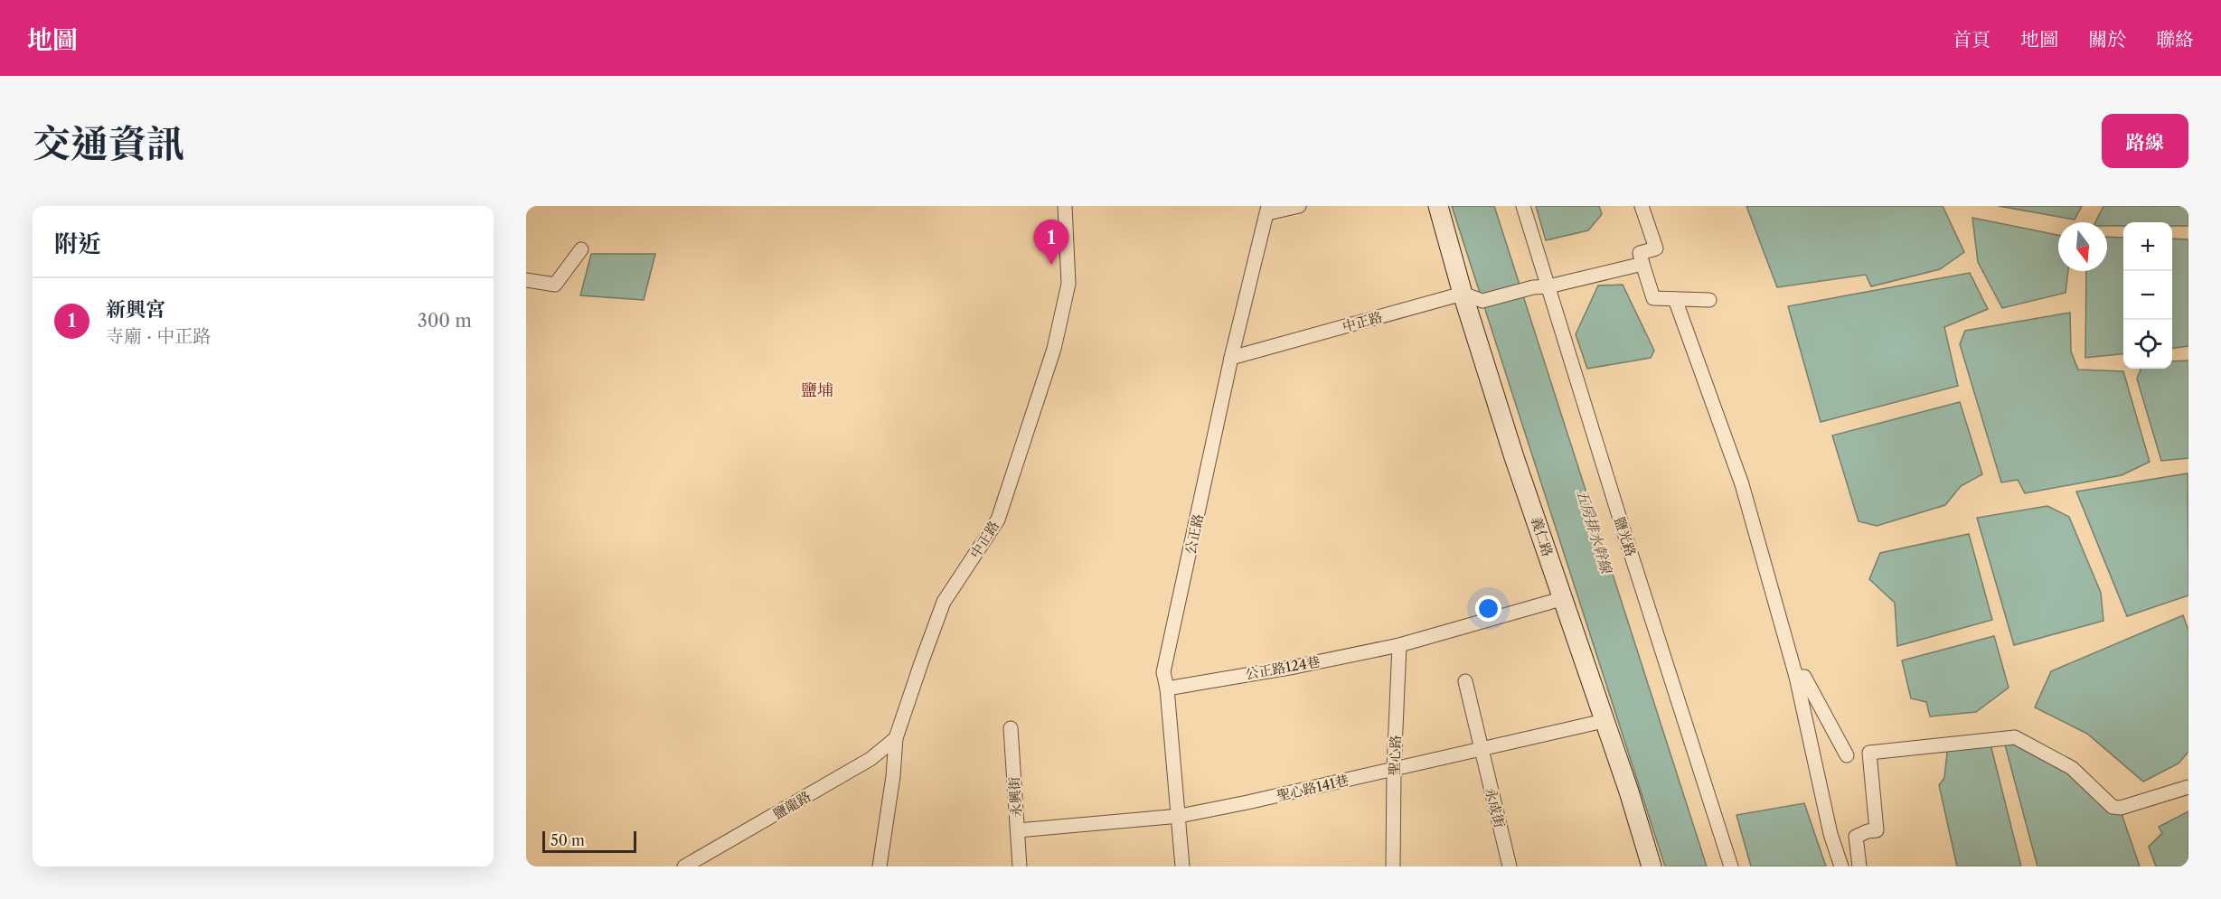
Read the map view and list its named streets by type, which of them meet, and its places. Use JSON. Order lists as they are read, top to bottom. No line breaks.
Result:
{"streets":{"street":["中正路","公正路","義仁路","鹽光路","公正路124巷","聖心路","聖心路141巷","永興街","鹽龍路","永成街"]},"crossings":[["中正路","公正路"],["中正路","義仁路"],["中正路","鹽龍路"],["公正路","公正路124巷"],["公正路","聖心路141巷"],["義仁路","公正路124巷"],["義仁路","聖心路141巷"],["公正路124巷","聖心路"],["聖心路","聖心路141巷"],["聖心路141巷","永興街"],["聖心路141巷","永成街"]],"districts":["鹽埔"],"water":["五房排水幹線"],"scale_bar":"50 m","north":"bottom","page":{"header":"地圖","nav":["首頁","地圖","關於","聯絡"],"title":"交通資訊","buttons":"路線","heading":"附近","pins":"1","map_buttons":["+","−"],"list":[{"mark":"1","name":"新興宮","note":"寺廟 · 中正路","value":"300 m"}],"scale":"50 m"}}
